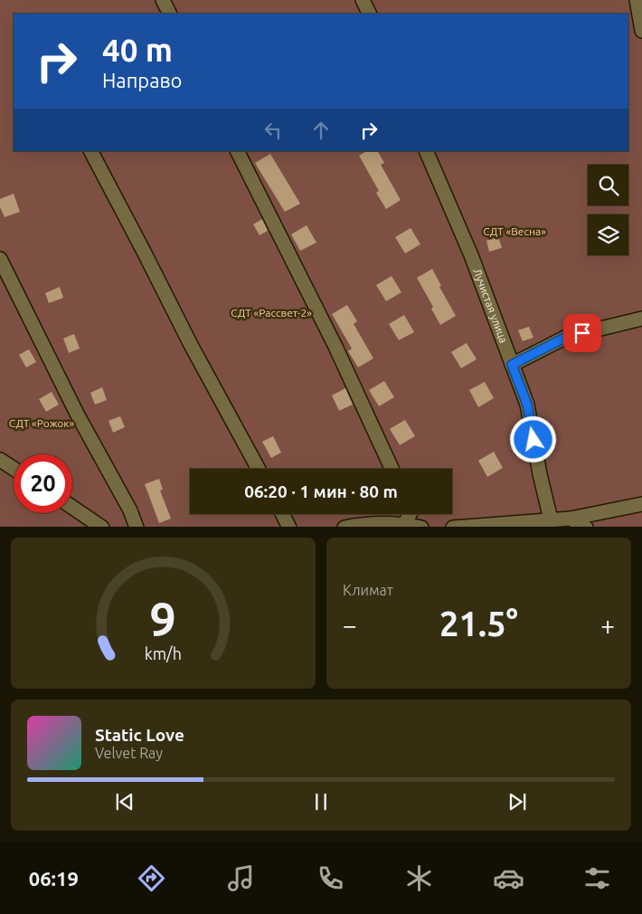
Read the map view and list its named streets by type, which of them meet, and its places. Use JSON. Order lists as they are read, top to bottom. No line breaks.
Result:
{"streets":{"lane":["Лучистая улица"]},"parks":["СДТ «Весна»","СДТ «Рассвет-2»","СДТ «Рожок»"],"page":{"turn":["40 m","Направо"],"limit":"20","trip":"06:20 · 1 мин · 80 m","tile":"Климат","heat":["−","21.5°","+"],"song":["Static Love","Velvet Ray"],"tabs":"06:19","gauge":["9","km/h"]}}
